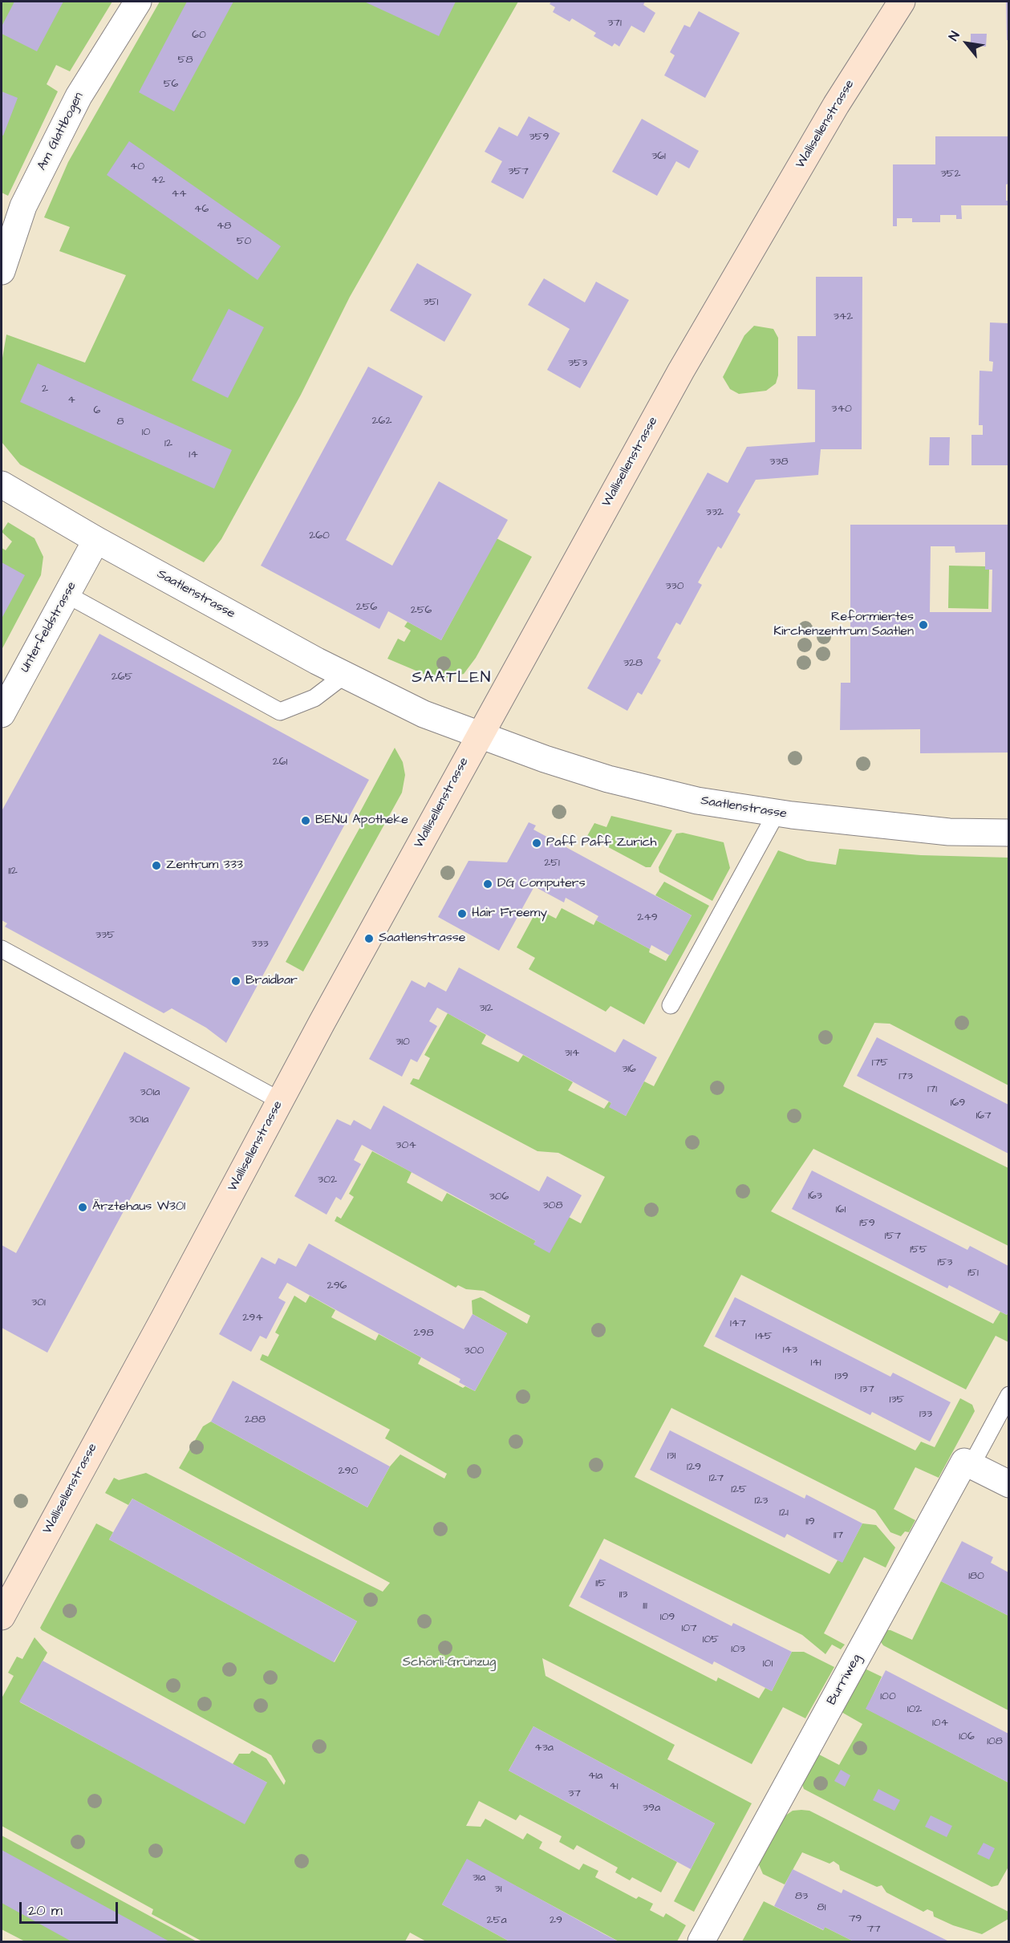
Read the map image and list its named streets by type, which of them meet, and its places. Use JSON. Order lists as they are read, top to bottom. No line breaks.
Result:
{"streets":{"street":["Wallisellenstrasse","Am Glattbogen","Saatlenstrasse","Unterfeldstrasse","Burriweg"]},"crossings":[["Wallisellenstrasse","Saatlenstrasse"],["Saatlenstrasse","Unterfeldstrasse"]],"districts":["SAATLEN"],"parks":["Schörli-Grünzug"],"places":["Reformiertes Kirchenzentrum Saatlen","BENU Apotheke","Paff Paff Zurich","Zentrum 333","DG Computers","Hair Freemy","Saatlenstrasse","Braidbar","Ärztehaus W301"],"house_numbers":["371","60","58","56","359","361","40","357","352","42","44","46","48","50","351","342","353","2","4","340","6","262","8","10","12","14","338","332","260","330","256","256","328","265","261","251","112","249","335","333","312","310","314","175","316","173","171","301a","169","167","301a","304","302","163","306","308","161","159","157","155","153","151","296","301","294","147","298","145","143","300","141","139","137","135","133","288","131","129","290","127","125","123","121","119","117","180","115","113","111","109","107","105","103","101","100","102","104","106","108","43a","41a","41","37","39a","31a","31","83","81","79","25a","29","77"],"scale_bar":"20 m","north":"top left"}
